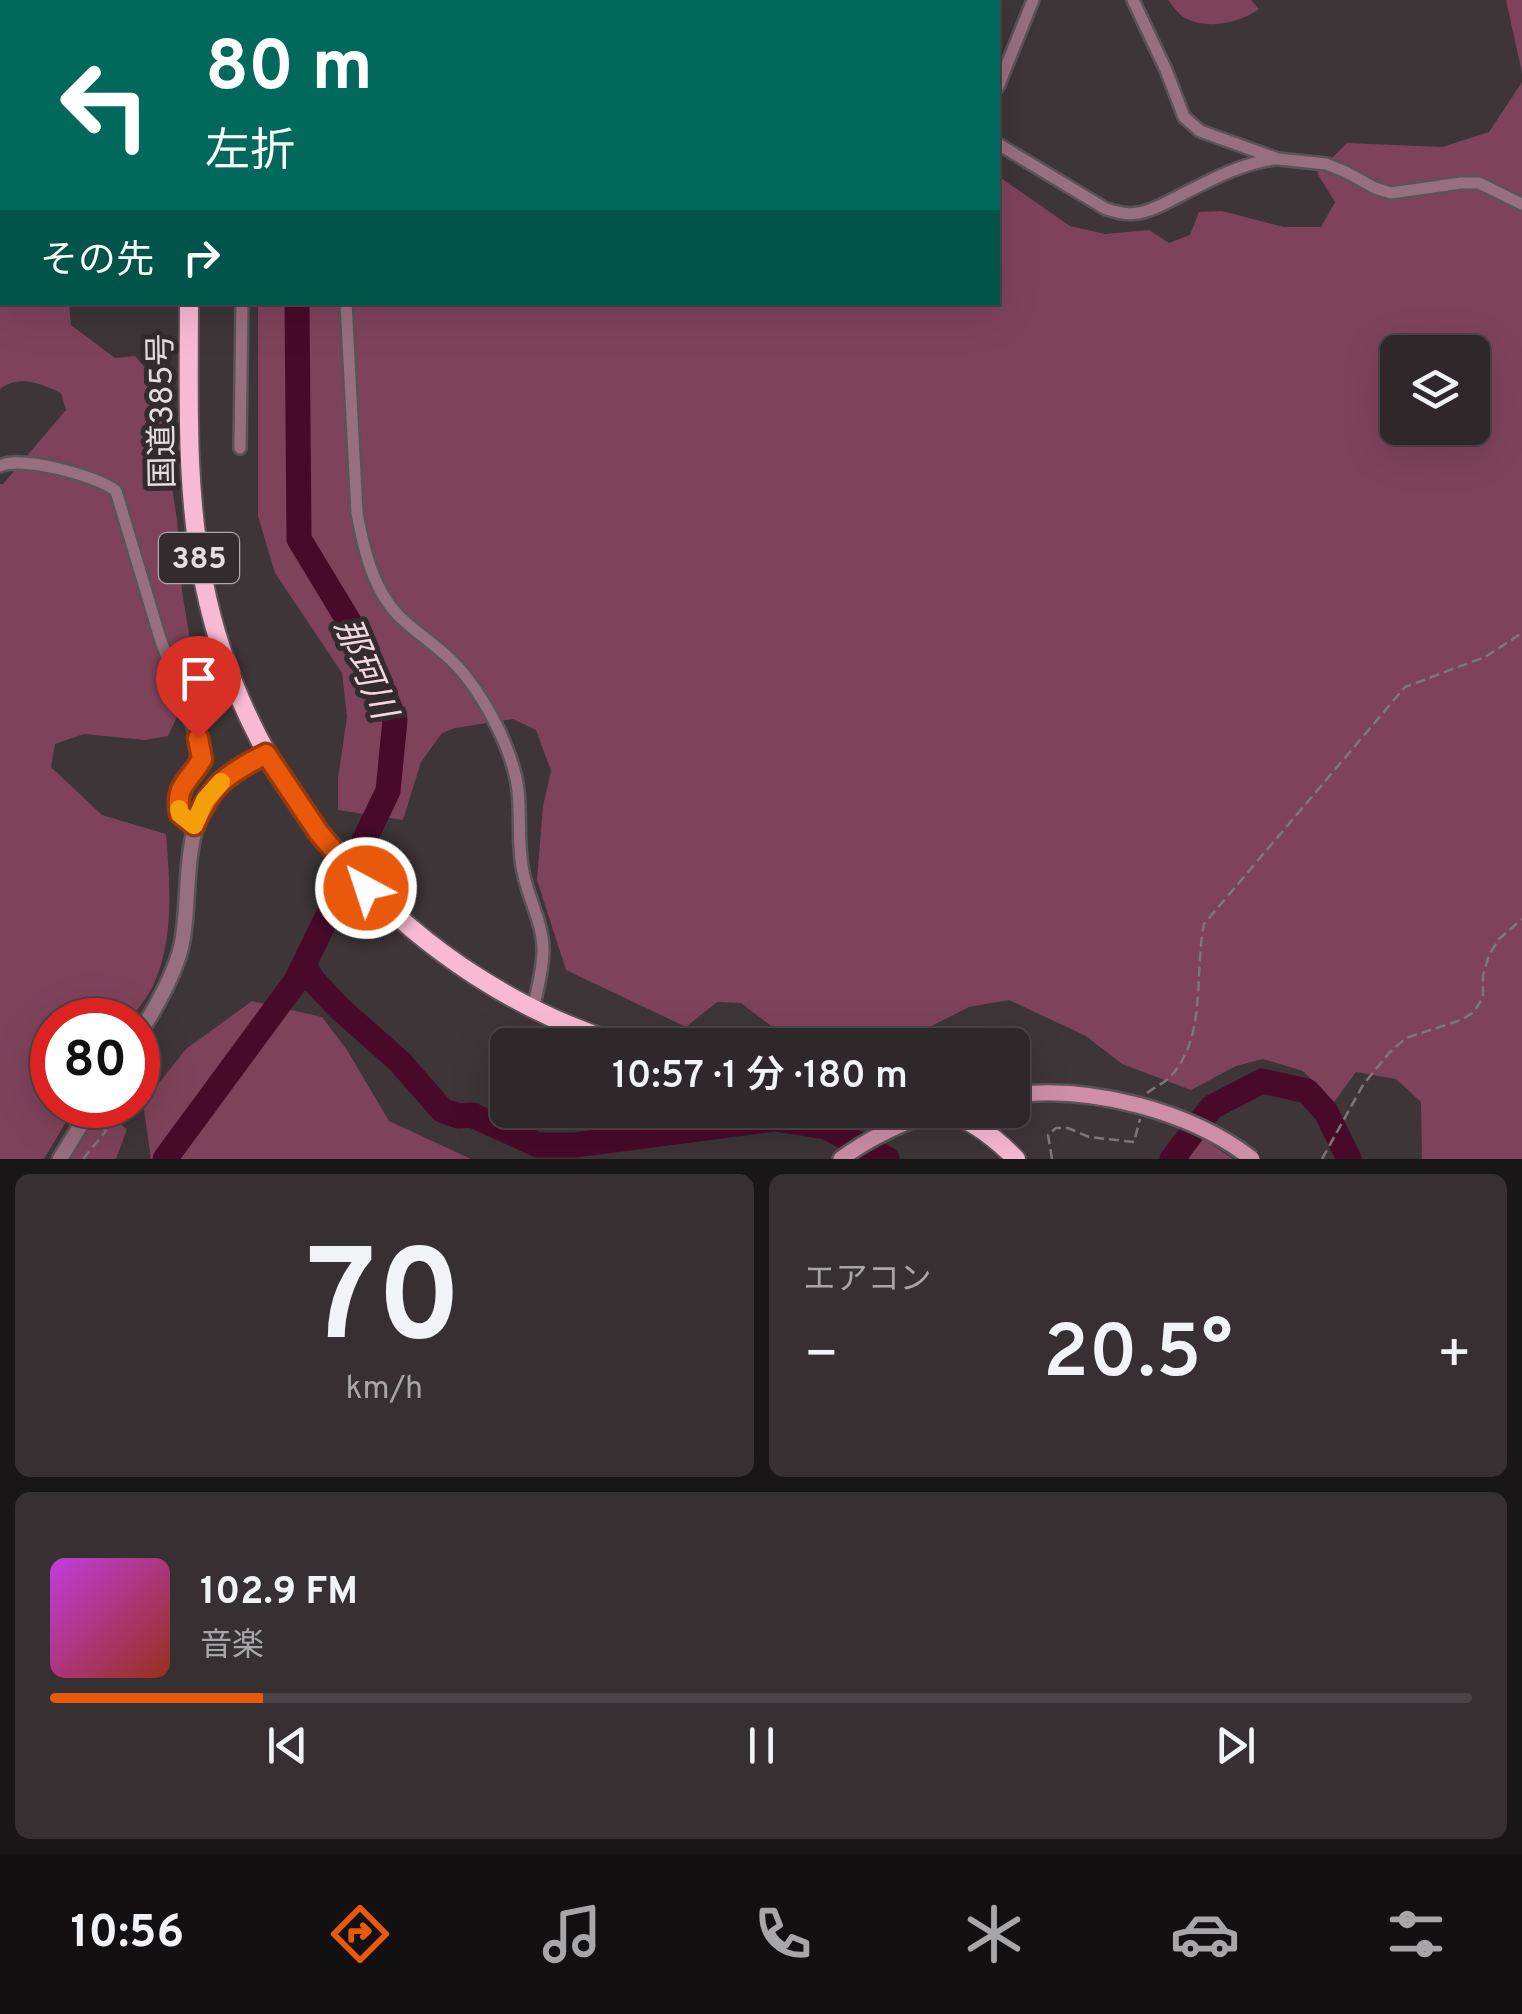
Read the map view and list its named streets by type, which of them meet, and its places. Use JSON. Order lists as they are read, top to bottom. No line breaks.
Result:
{"streets":{"highway":["国道385号","385"]},"water":["那珂川"],"page":{"turn":["80 m","左折"],"then":"その先","limit":"80","trip":"10:57 · 1 分 · 180 m","tile":[["70","km/h"],"エアコン"],"heat":["−","20.5°","+"],"song":["102.9 FM","音楽"],"tabs":"10:56"}}
